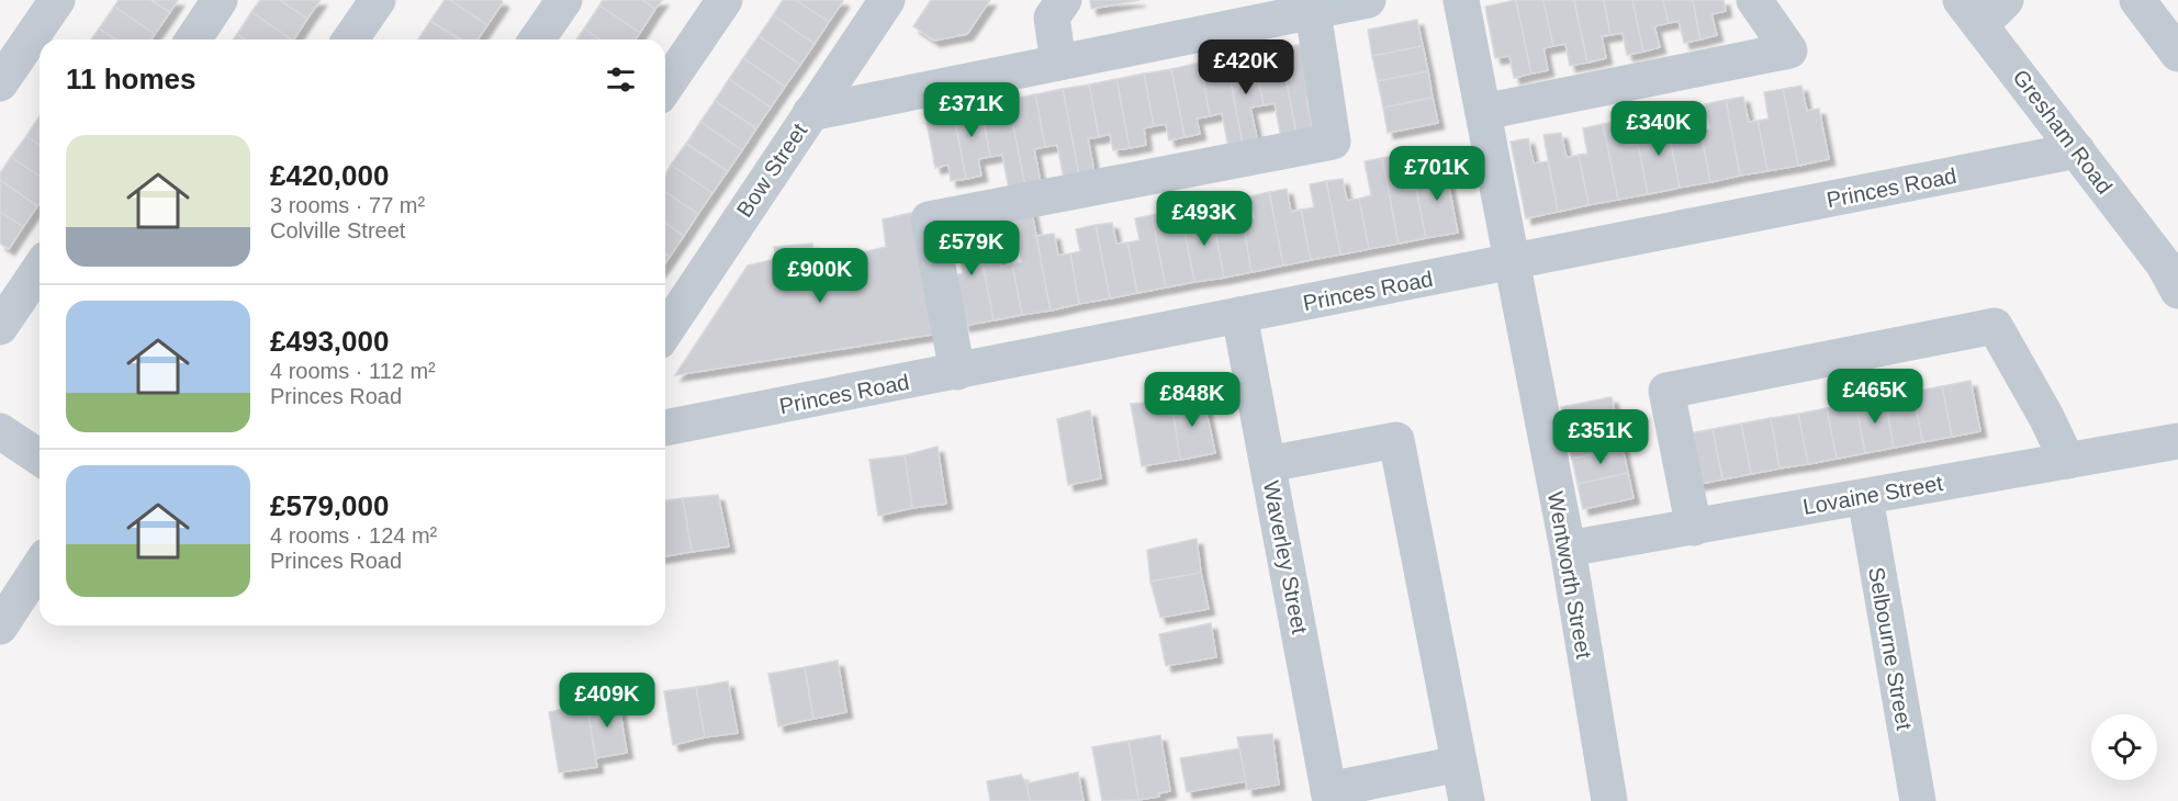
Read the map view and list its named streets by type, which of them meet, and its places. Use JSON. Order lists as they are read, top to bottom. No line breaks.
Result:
{"streets":{"street":["Gresham Road","Bow Street","Princes Road","Lovaine Street","Waverley Street","Wentworth Street","Selbourne Street"]},"crossings":[["Gresham Road","Princes Road"],["Princes Road","Waverley Street"],["Princes Road","Wentworth Street"],["Lovaine Street","Wentworth Street"],["Lovaine Street","Selbourne Street"]],"page":{"price":["£420K","£371K","£340K","£701K","£493K","£579K","£900K","£465K","£848K","£351K","£409K"],"heading":"11 homes","list":[{"name":"£420,000","note":"3 rooms · 77 m² · Colville Street"},{"name":"£493,000","note":"4 rooms · 112 m² · Princes Road"},{"name":"£579,000","note":"4 rooms · 124 m² · Princes Road"}]}}
